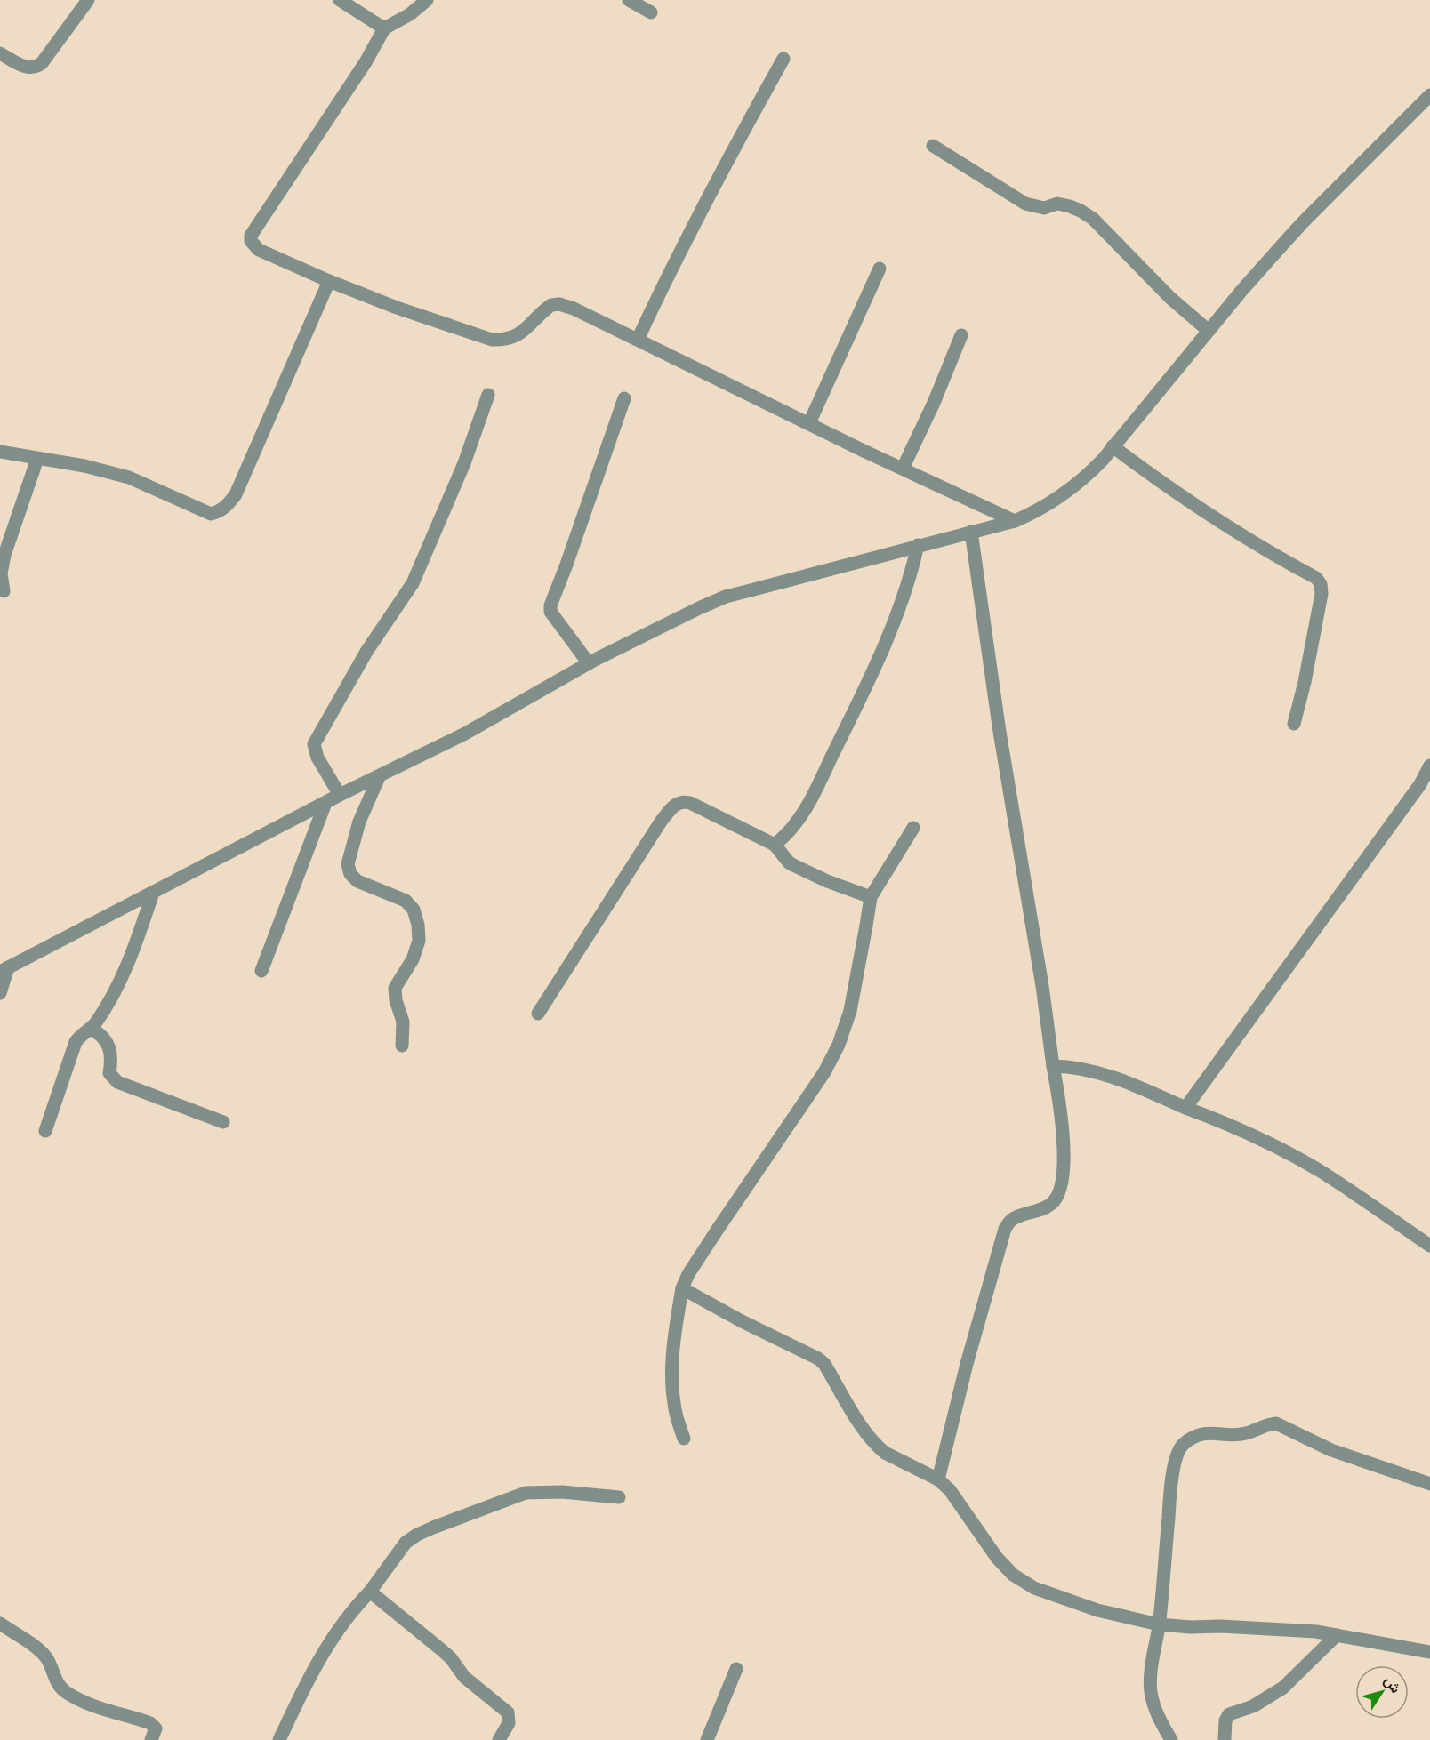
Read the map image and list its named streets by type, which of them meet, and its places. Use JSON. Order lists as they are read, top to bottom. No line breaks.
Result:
{"north":"top right"}
